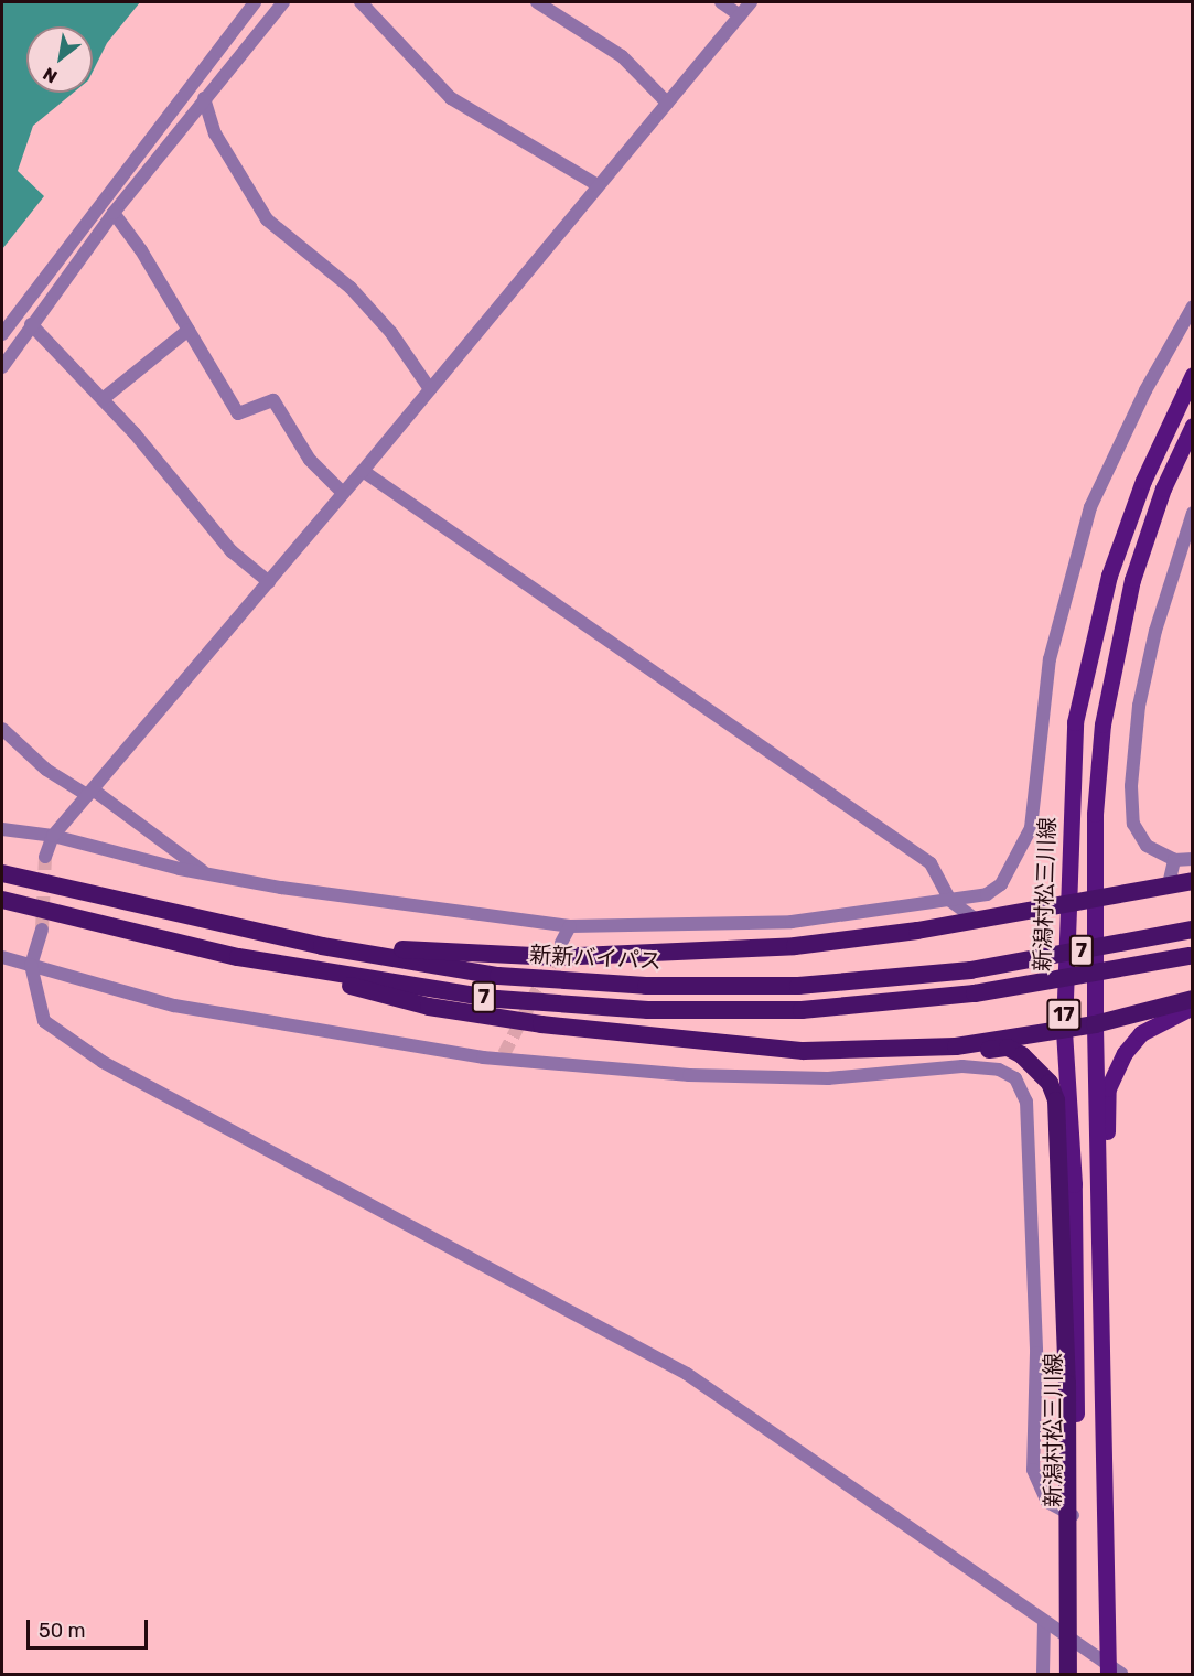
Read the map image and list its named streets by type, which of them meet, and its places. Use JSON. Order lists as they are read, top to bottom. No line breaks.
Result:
{"streets":{"highway":["7","新新バイパス"],"main road":["新潟村松三川線","17"]},"scale_bar":"50 m","north":"bottom left"}
